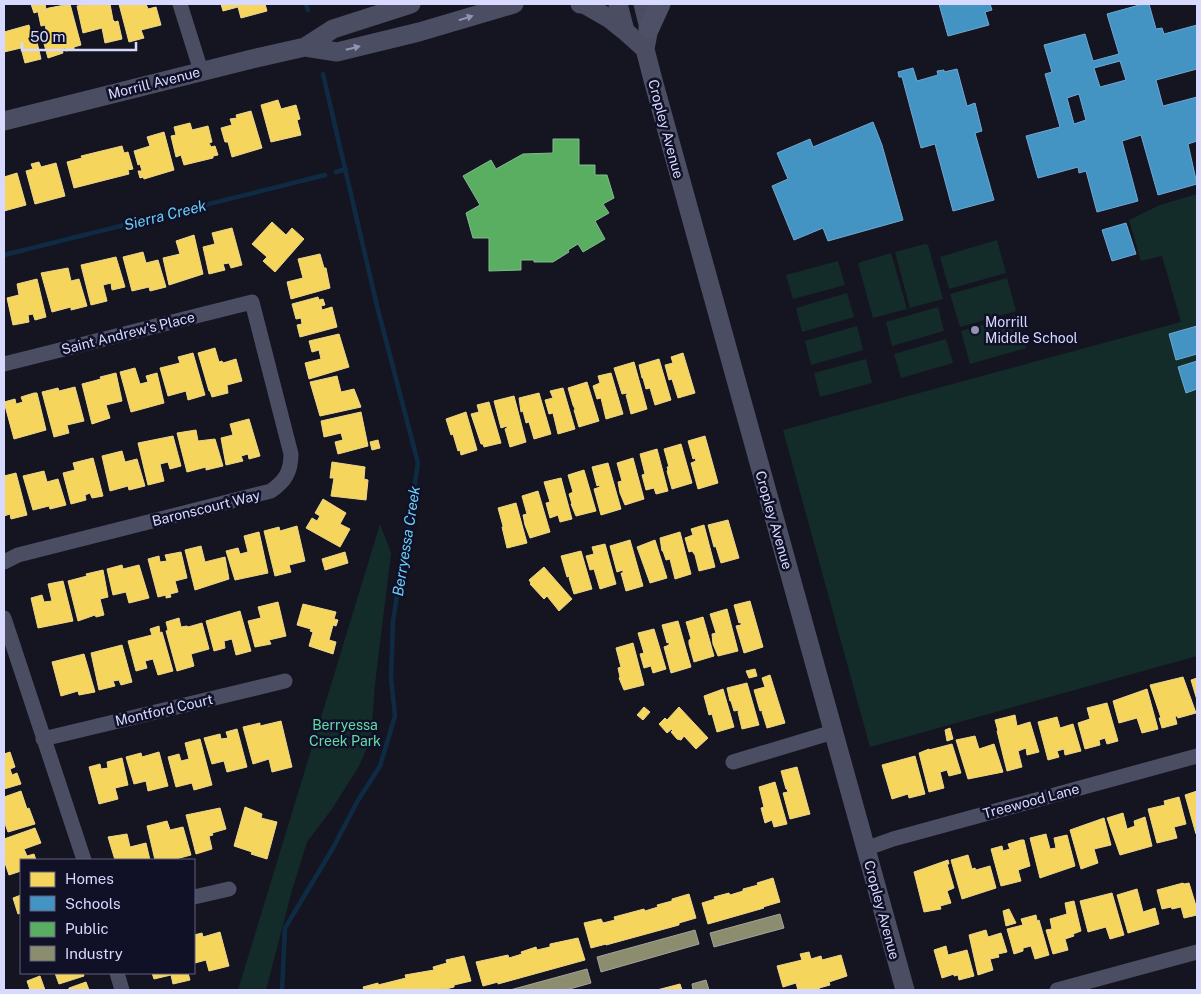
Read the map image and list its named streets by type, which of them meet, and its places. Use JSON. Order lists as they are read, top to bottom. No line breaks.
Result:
{"streets":{"street":["Morrill Avenue","Cropley Avenue","Saint Andrew's Place","Baronscourt Way","Montford Court","Treewood Lane"]},"crossings":[["Cropley Avenue","Treewood Lane"],["Saint Andrew's Place","Baronscourt Way"]],"water":["Sierra Creek","Berryessa Creek"],"parks":["Berryessa Creek Park"],"places":["Morrill Middle School"],"legend":["Homes","Schools","Public","Industry"],"scale_bar":"50 m"}
